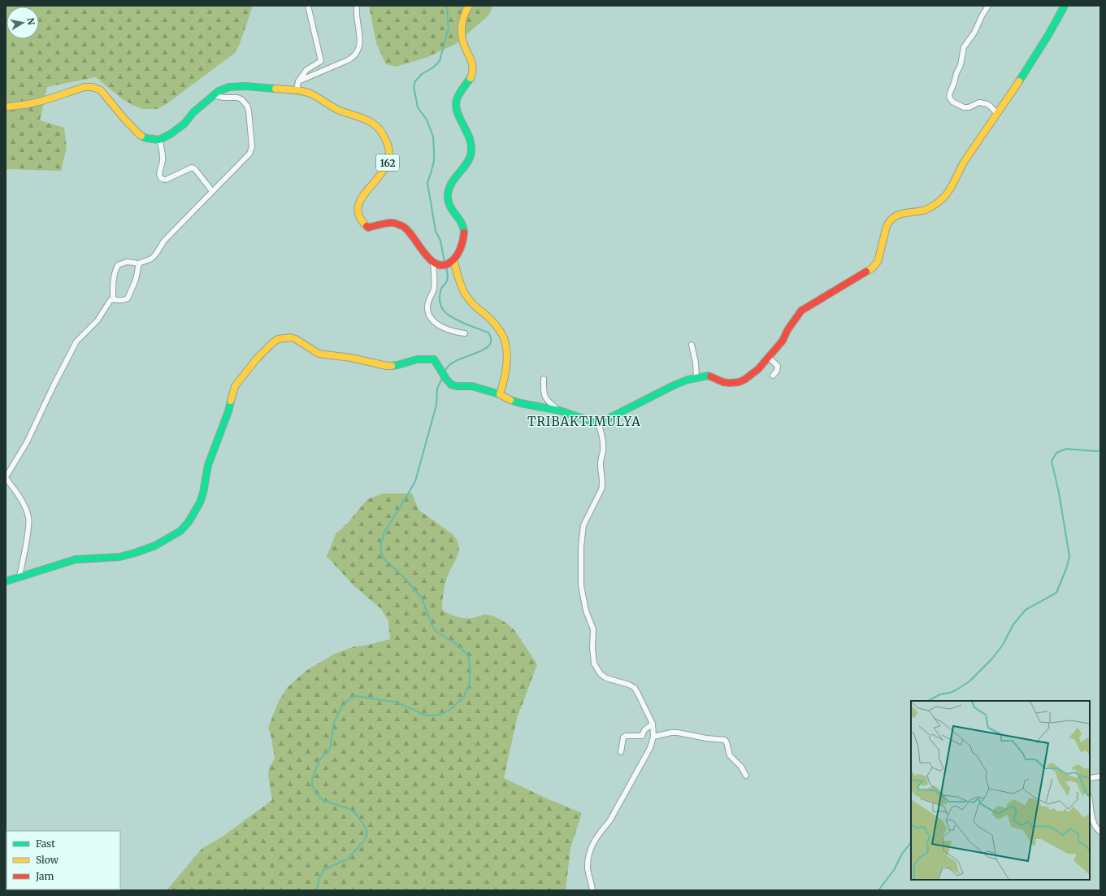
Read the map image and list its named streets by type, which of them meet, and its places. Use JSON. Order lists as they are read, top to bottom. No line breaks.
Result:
{"streets":{"street":["162"]},"districts":["TRIBAKTIMULYA"],"legend":["Fast","Slow","Jam"],"north":"right"}
